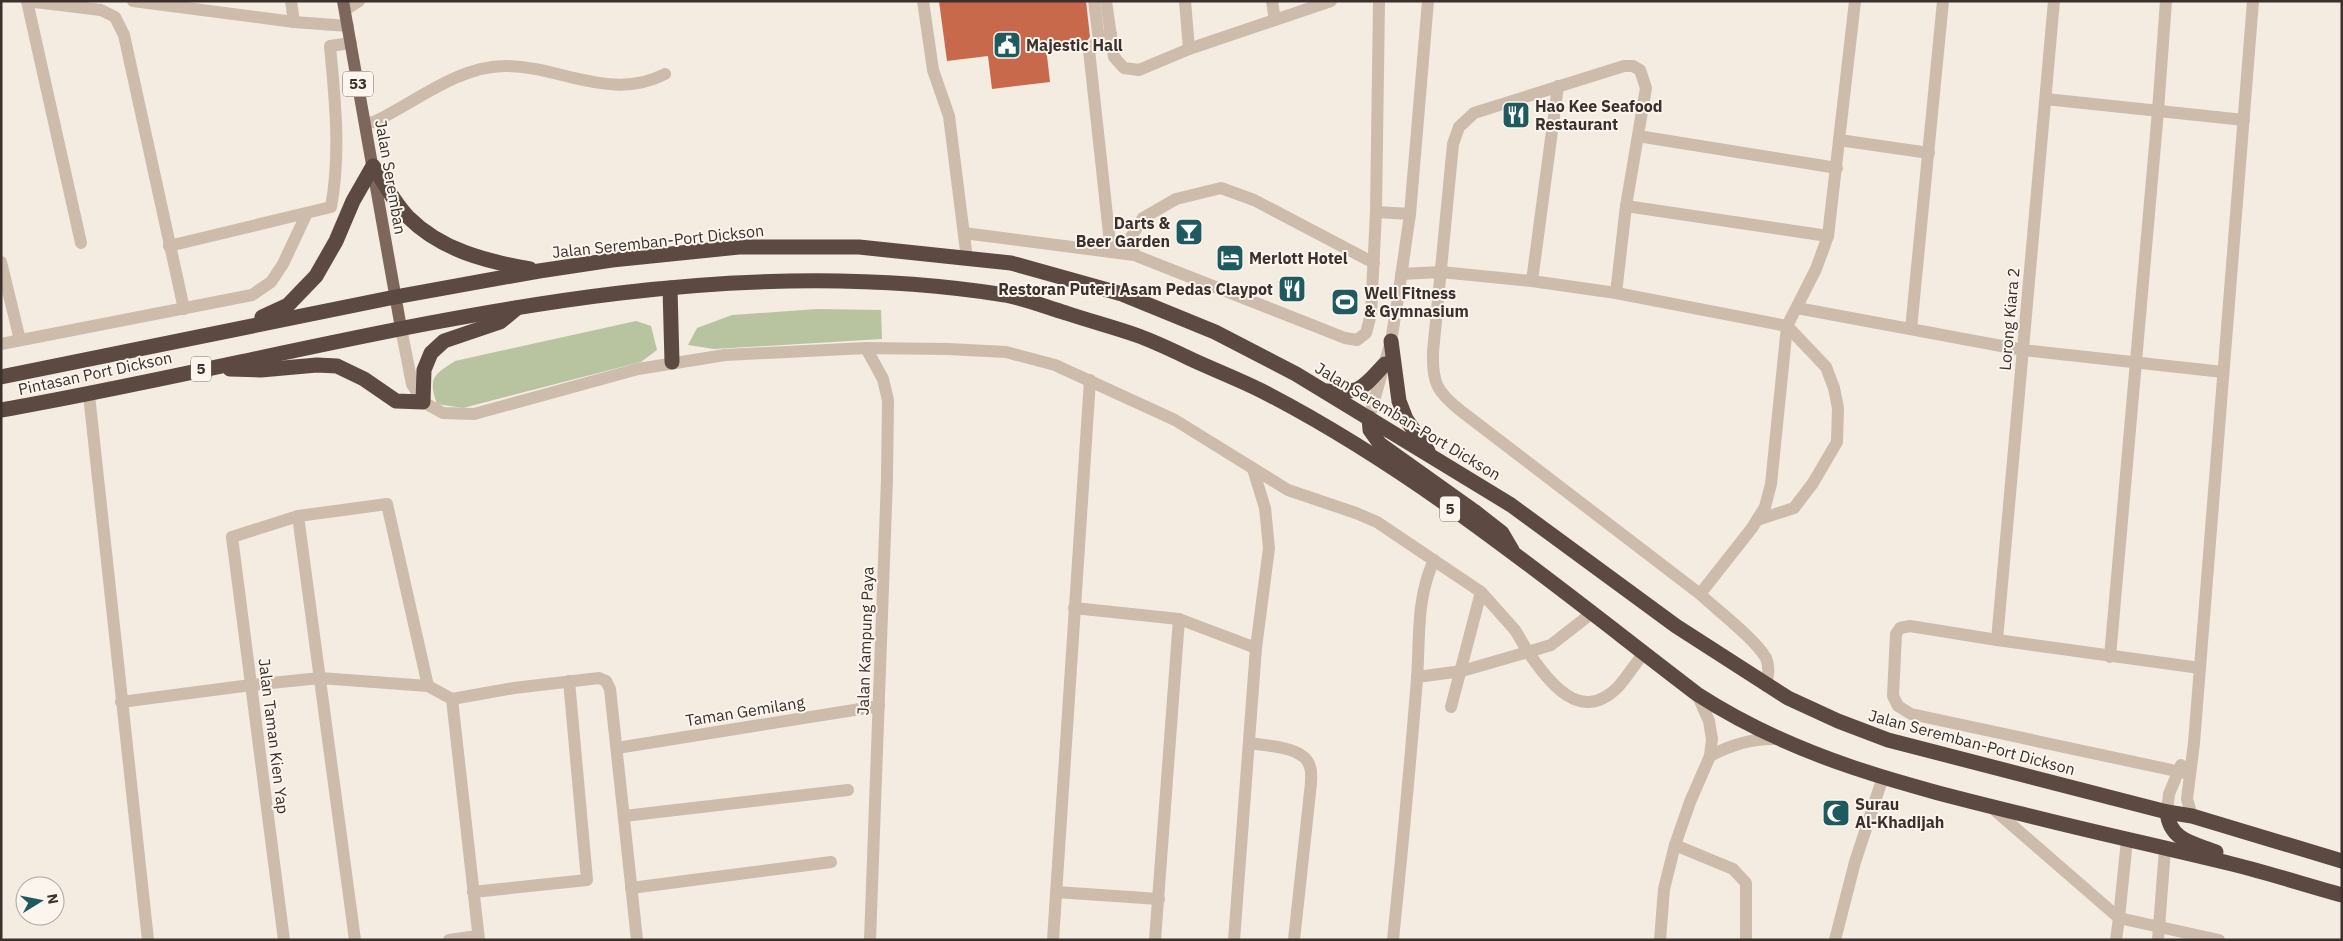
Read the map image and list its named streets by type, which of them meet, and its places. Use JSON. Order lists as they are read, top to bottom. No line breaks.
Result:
{"streets":{"highway":["Jalan Seremban-Port Dickson","5","Pintasan Port Dickson"],"main road":["53","Jalan Seremban"],"street":["Lorong Kiara 2","Jalan Kampung Paya","Taman Gemilang","Jalan Taman Kien Yap"]},"crossings":[["Jalan Seremban","Jalan Seremban-Port Dickson"],["Jalan Seremban","5"],["Jalan Seremban","Pintasan Port Dickson"],["Jalan Seremban-Port Dickson","Pintasan Port Dickson"],["5","Pintasan Port Dickson"],["Jalan Kampung Paya","Taman Gemilang"]],"places":{"public building":["Majestic Hall"],"restaurant":["Hao Kee Seafood Restaurant","Restoran Puteri Asam Pedas Claypot"],"bar":["Darts & Beer Garden"],"hotel":["Merlott Hotel"],"sports":["Well Fitness & Gymnasium"],"mosque":["Surau Al-Khadijah"]},"north":"right"}
